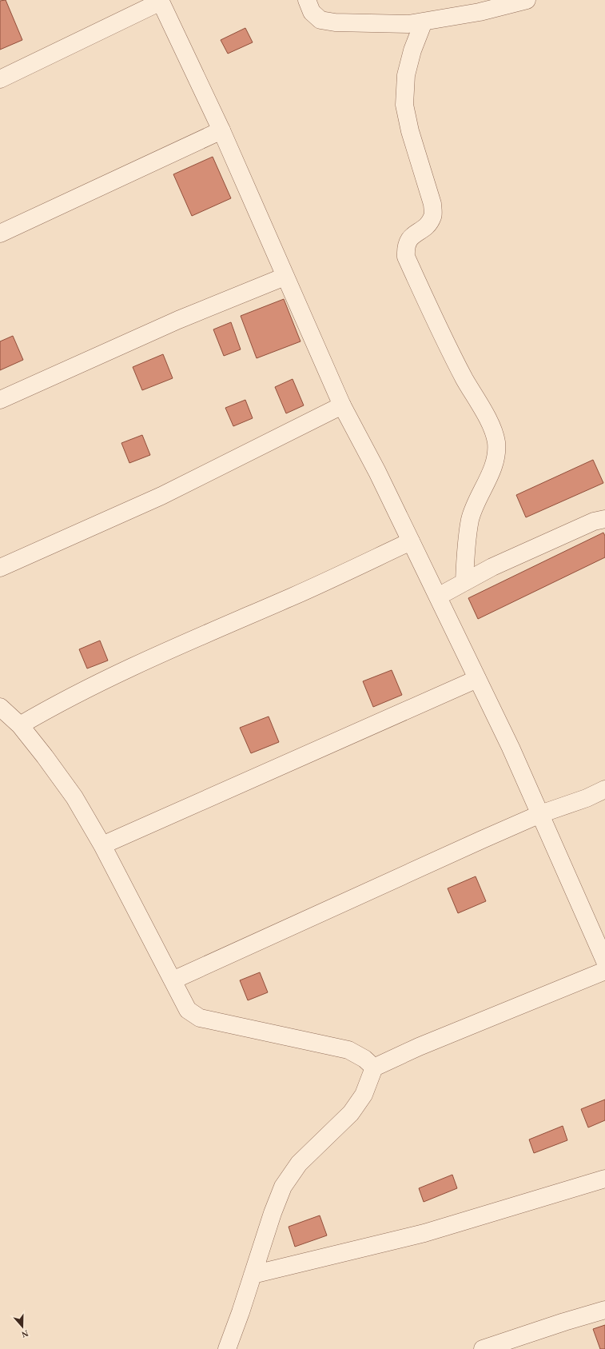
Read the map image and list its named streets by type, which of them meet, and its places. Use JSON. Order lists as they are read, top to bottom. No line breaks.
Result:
{"north":"bottom"}
